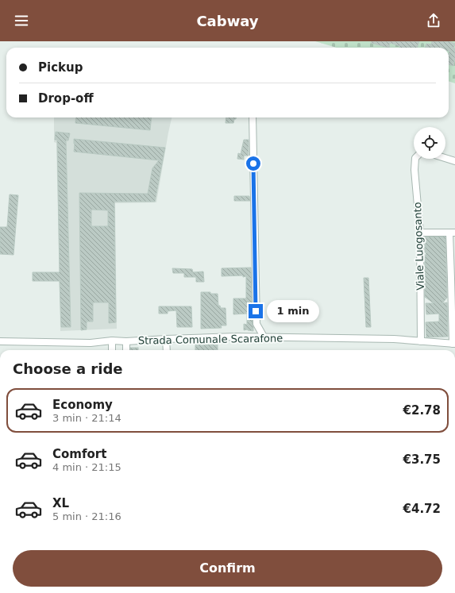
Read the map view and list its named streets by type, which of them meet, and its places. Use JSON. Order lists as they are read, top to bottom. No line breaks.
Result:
{"streets":{"street":["Viale Luogosanto","Strada Comunale Scarafone"]},"crossings":[["Viale Luogosanto","Strada Comunale Scarafone"]],"page":{"header":"Cabway","banner":["Pickup","Drop-off"],"bubble":"1 min","heading":"Choose a ride","list":[{"name":"Economy","note":"3 min · 21:14","value":"€2.78"},{"name":"Comfort","note":"4 min · 21:15","value":"€3.75"},{"name":"XL","note":"5 min · 21:16","value":"€4.72"}],"buttons":"Confirm"}}
